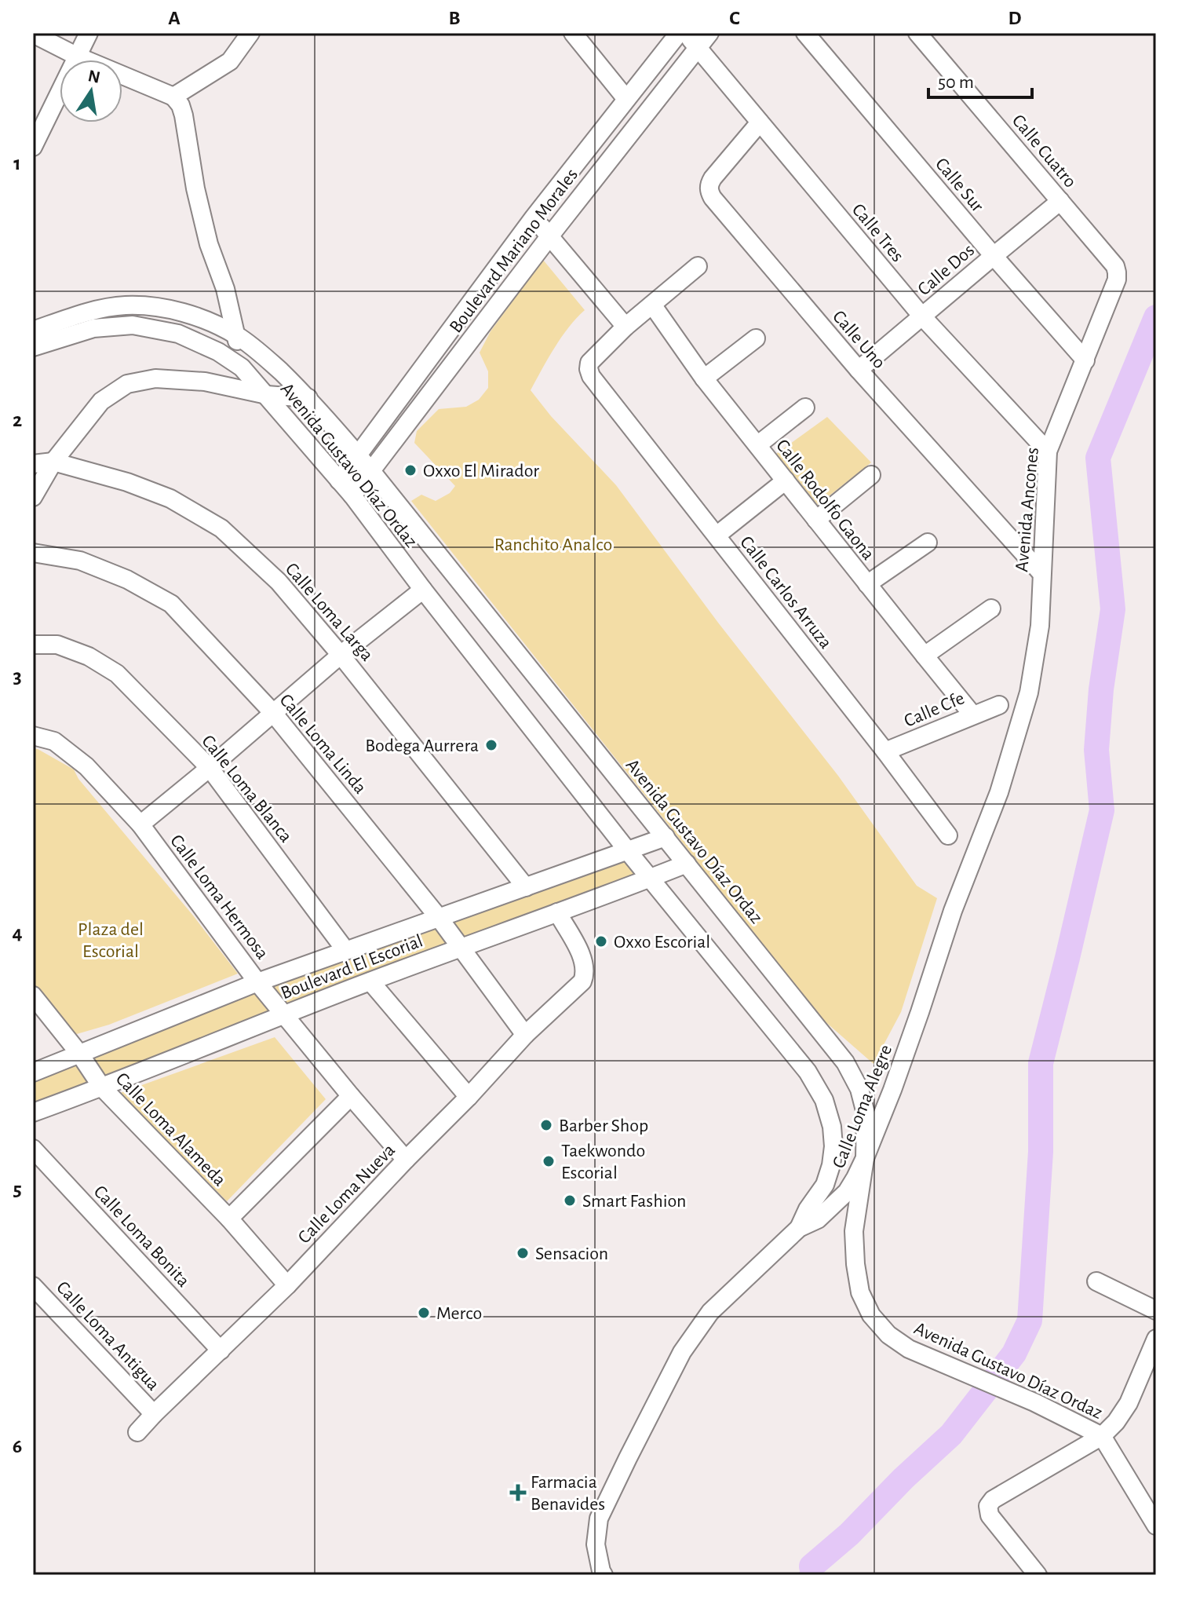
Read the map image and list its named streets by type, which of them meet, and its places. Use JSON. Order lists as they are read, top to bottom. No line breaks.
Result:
{"streets":{"street":["Calle Cuatro","Calle Sur","Calle Tres","Boulevard Mariano Morales","Calle Dos","Calle Uno","Avenida Gustavo Díaz Ordaz","Calle Rodolfo Gaona","Avenida Ancones","Calle Carlos Arruza","Calle Loma Larga","Calle Cfe","Calle Loma Linda","Calle Loma Blanca","Calle Loma Hermosa","Boulevard El Escorial","Calle Loma Alegre","Calle Loma Alameda","Calle Loma Nueva","Calle Loma Bonita","Calle Loma Antigua"]},"crossings":[["Calle Cuatro","Calle Dos"],["Calle Cuatro","Avenida Ancones"],["Calle Sur","Calle Dos"],["Calle Sur","Avenida Ancones"],["Calle Tres","Boulevard Mariano Morales"],["Calle Tres","Calle Dos"],["Calle Tres","Calle Uno"],["Calle Tres","Avenida Ancones"],["Boulevard Mariano Morales","Avenida Gustavo Díaz Ordaz"],["Calle Dos","Calle Uno"],["Calle Uno","Avenida Ancones"],["Avenida Gustavo Díaz Ordaz","Boulevard El Escorial"],["Avenida Gustavo Díaz Ordaz","Calle Loma Alegre"],["Calle Rodolfo Gaona","Calle Cfe"],["Avenida Ancones","Calle Loma Alegre"],["Calle Carlos Arruza","Calle Cfe"],["Calle Loma Larga","Boulevard El Escorial"],["Calle Loma Linda","Boulevard El Escorial"],["Calle Loma Linda","Calle Loma Nueva"],["Calle Loma Blanca","Boulevard El Escorial"],["Calle Loma Hermosa","Boulevard El Escorial"],["Calle Loma Hermosa","Calle Loma Nueva"],["Boulevard El Escorial","Calle Loma Alameda"],["Boulevard El Escorial","Calle Loma Nueva"],["Calle Loma Alameda","Calle Loma Nueva"],["Calle Loma Nueva","Calle Loma Bonita"],["Calle Loma Nueva","Calle Loma Antigua"]],"parks":["Ranchito Analco","Plaza del Escorial"],"places":{"other":["Oxxo El Mirador","Bodega Aurrera","Oxxo Escorial","Barber Shop","Taekwondo Escorial","Smart Fashion","Sensacion","Merco"],"health":["Farmacia Benavides"]},"scale_bar":"50 m","north":"top","grid":{"columns":["A","B","C","D"],"rows":["1","2","3","4","5","6"]}}
